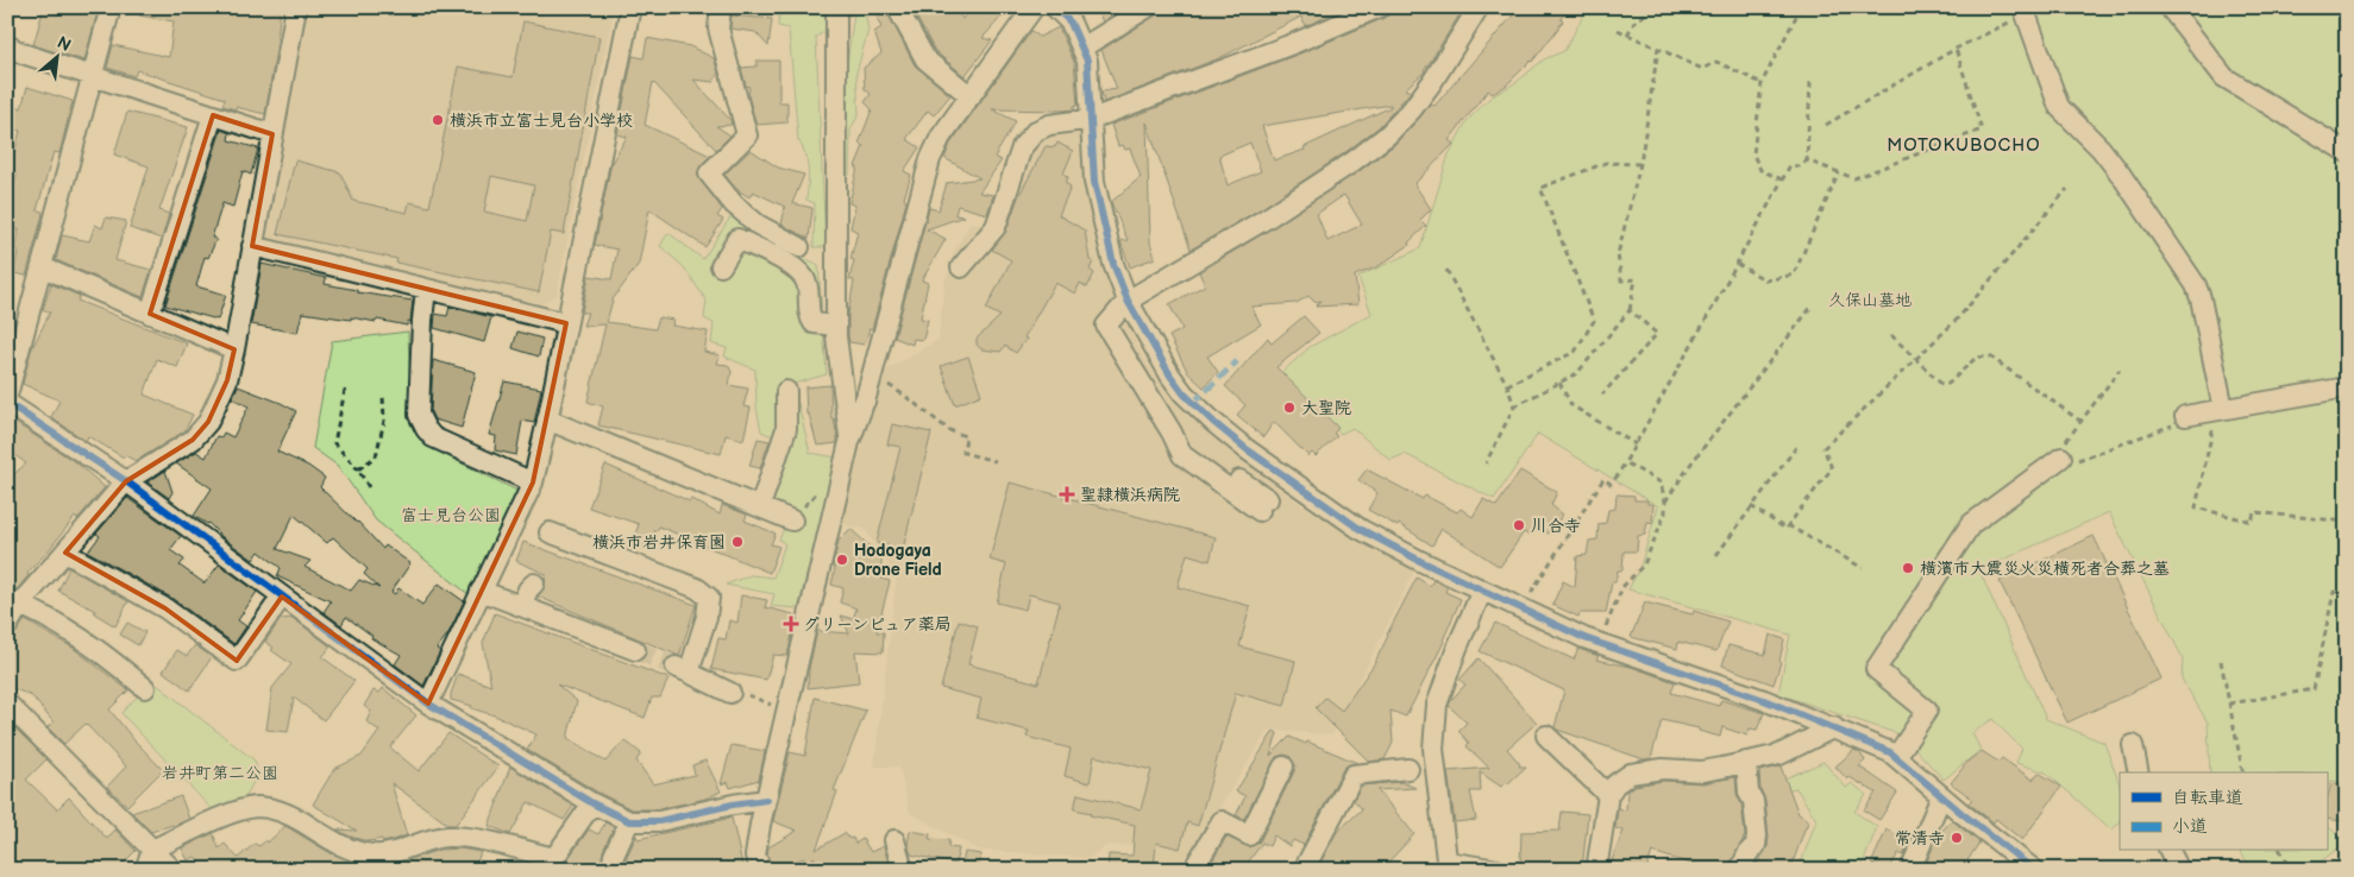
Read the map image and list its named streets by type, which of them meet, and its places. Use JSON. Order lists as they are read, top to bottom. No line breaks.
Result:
{"districts":["MOTOKUBOCHO"],"parks":["久保山墓地","富士見台公園","岩井町第二公園"],"places":{"other":["横浜市立富士見台小学校","大聖院","川合寺","横浜市岩井保育園","Hodogaya Drone Field","横濱市大震災火災横死者合葬之墓","常清寺"],"health":["聖隷横浜病院","グリーンピュア薬局"]},"legend":["自転車道","小道"],"north":"top right"}
